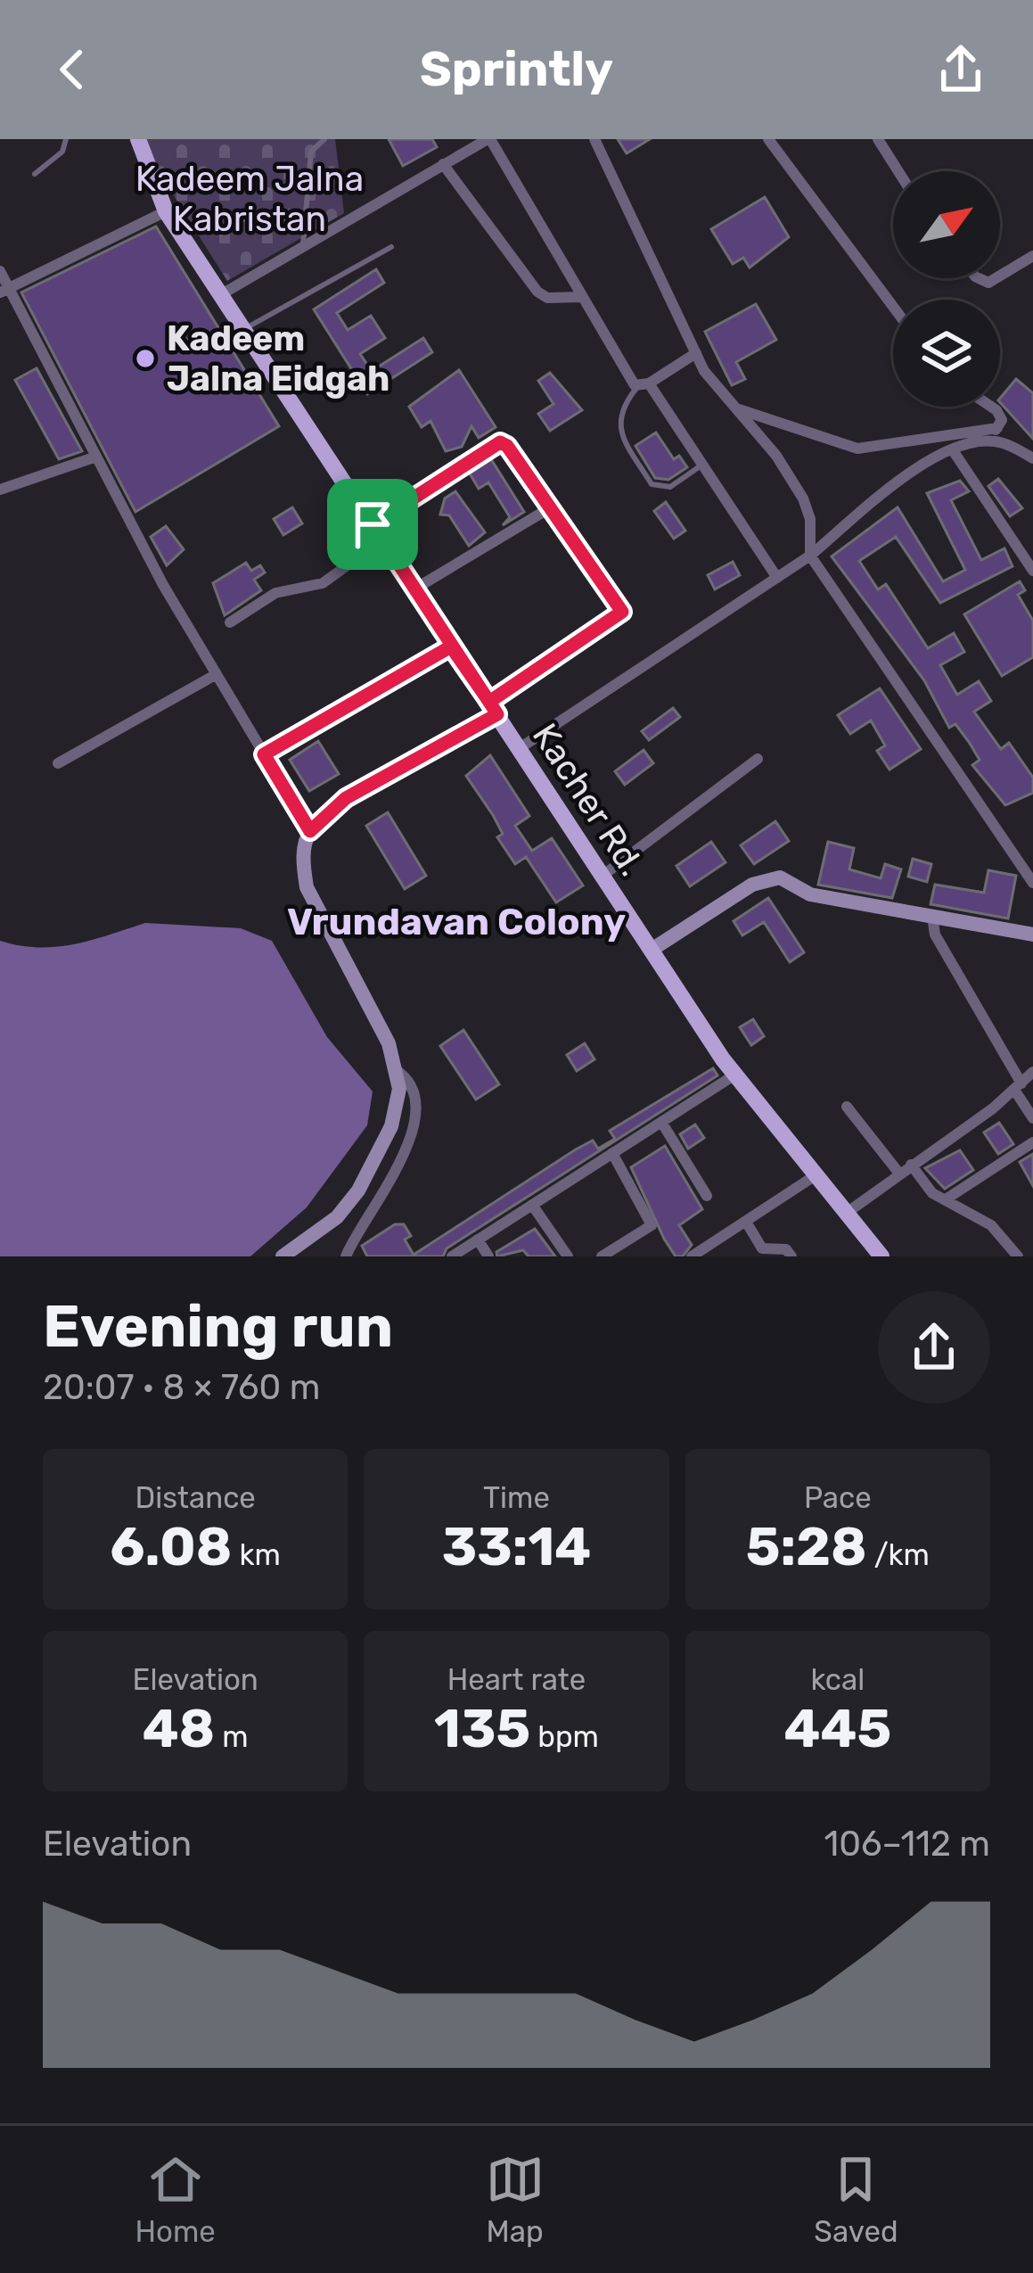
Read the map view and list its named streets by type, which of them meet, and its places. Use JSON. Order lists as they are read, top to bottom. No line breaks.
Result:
{"streets":{"main road":["Kacher Rd."]},"districts":["Vrundavan Colony"],"parks":["Kadeem Jalna Kabristan"],"places":["Kadeem Jalna Eidgah"],"north":"top right","page":{"header":"Sprintly","heading":["Evening run","20:07 · 8 × 760 m"],"stats":[["Distance","6.08 km"],["Time","33:14"],["Pace","5:28 /km"],["Elevation","48 m"],["Heart rate","135 bpm"],["kcal","445"]],"chart":["Elevation","106–112 m"],"tabs":["Home","Map","Saved"]}}
